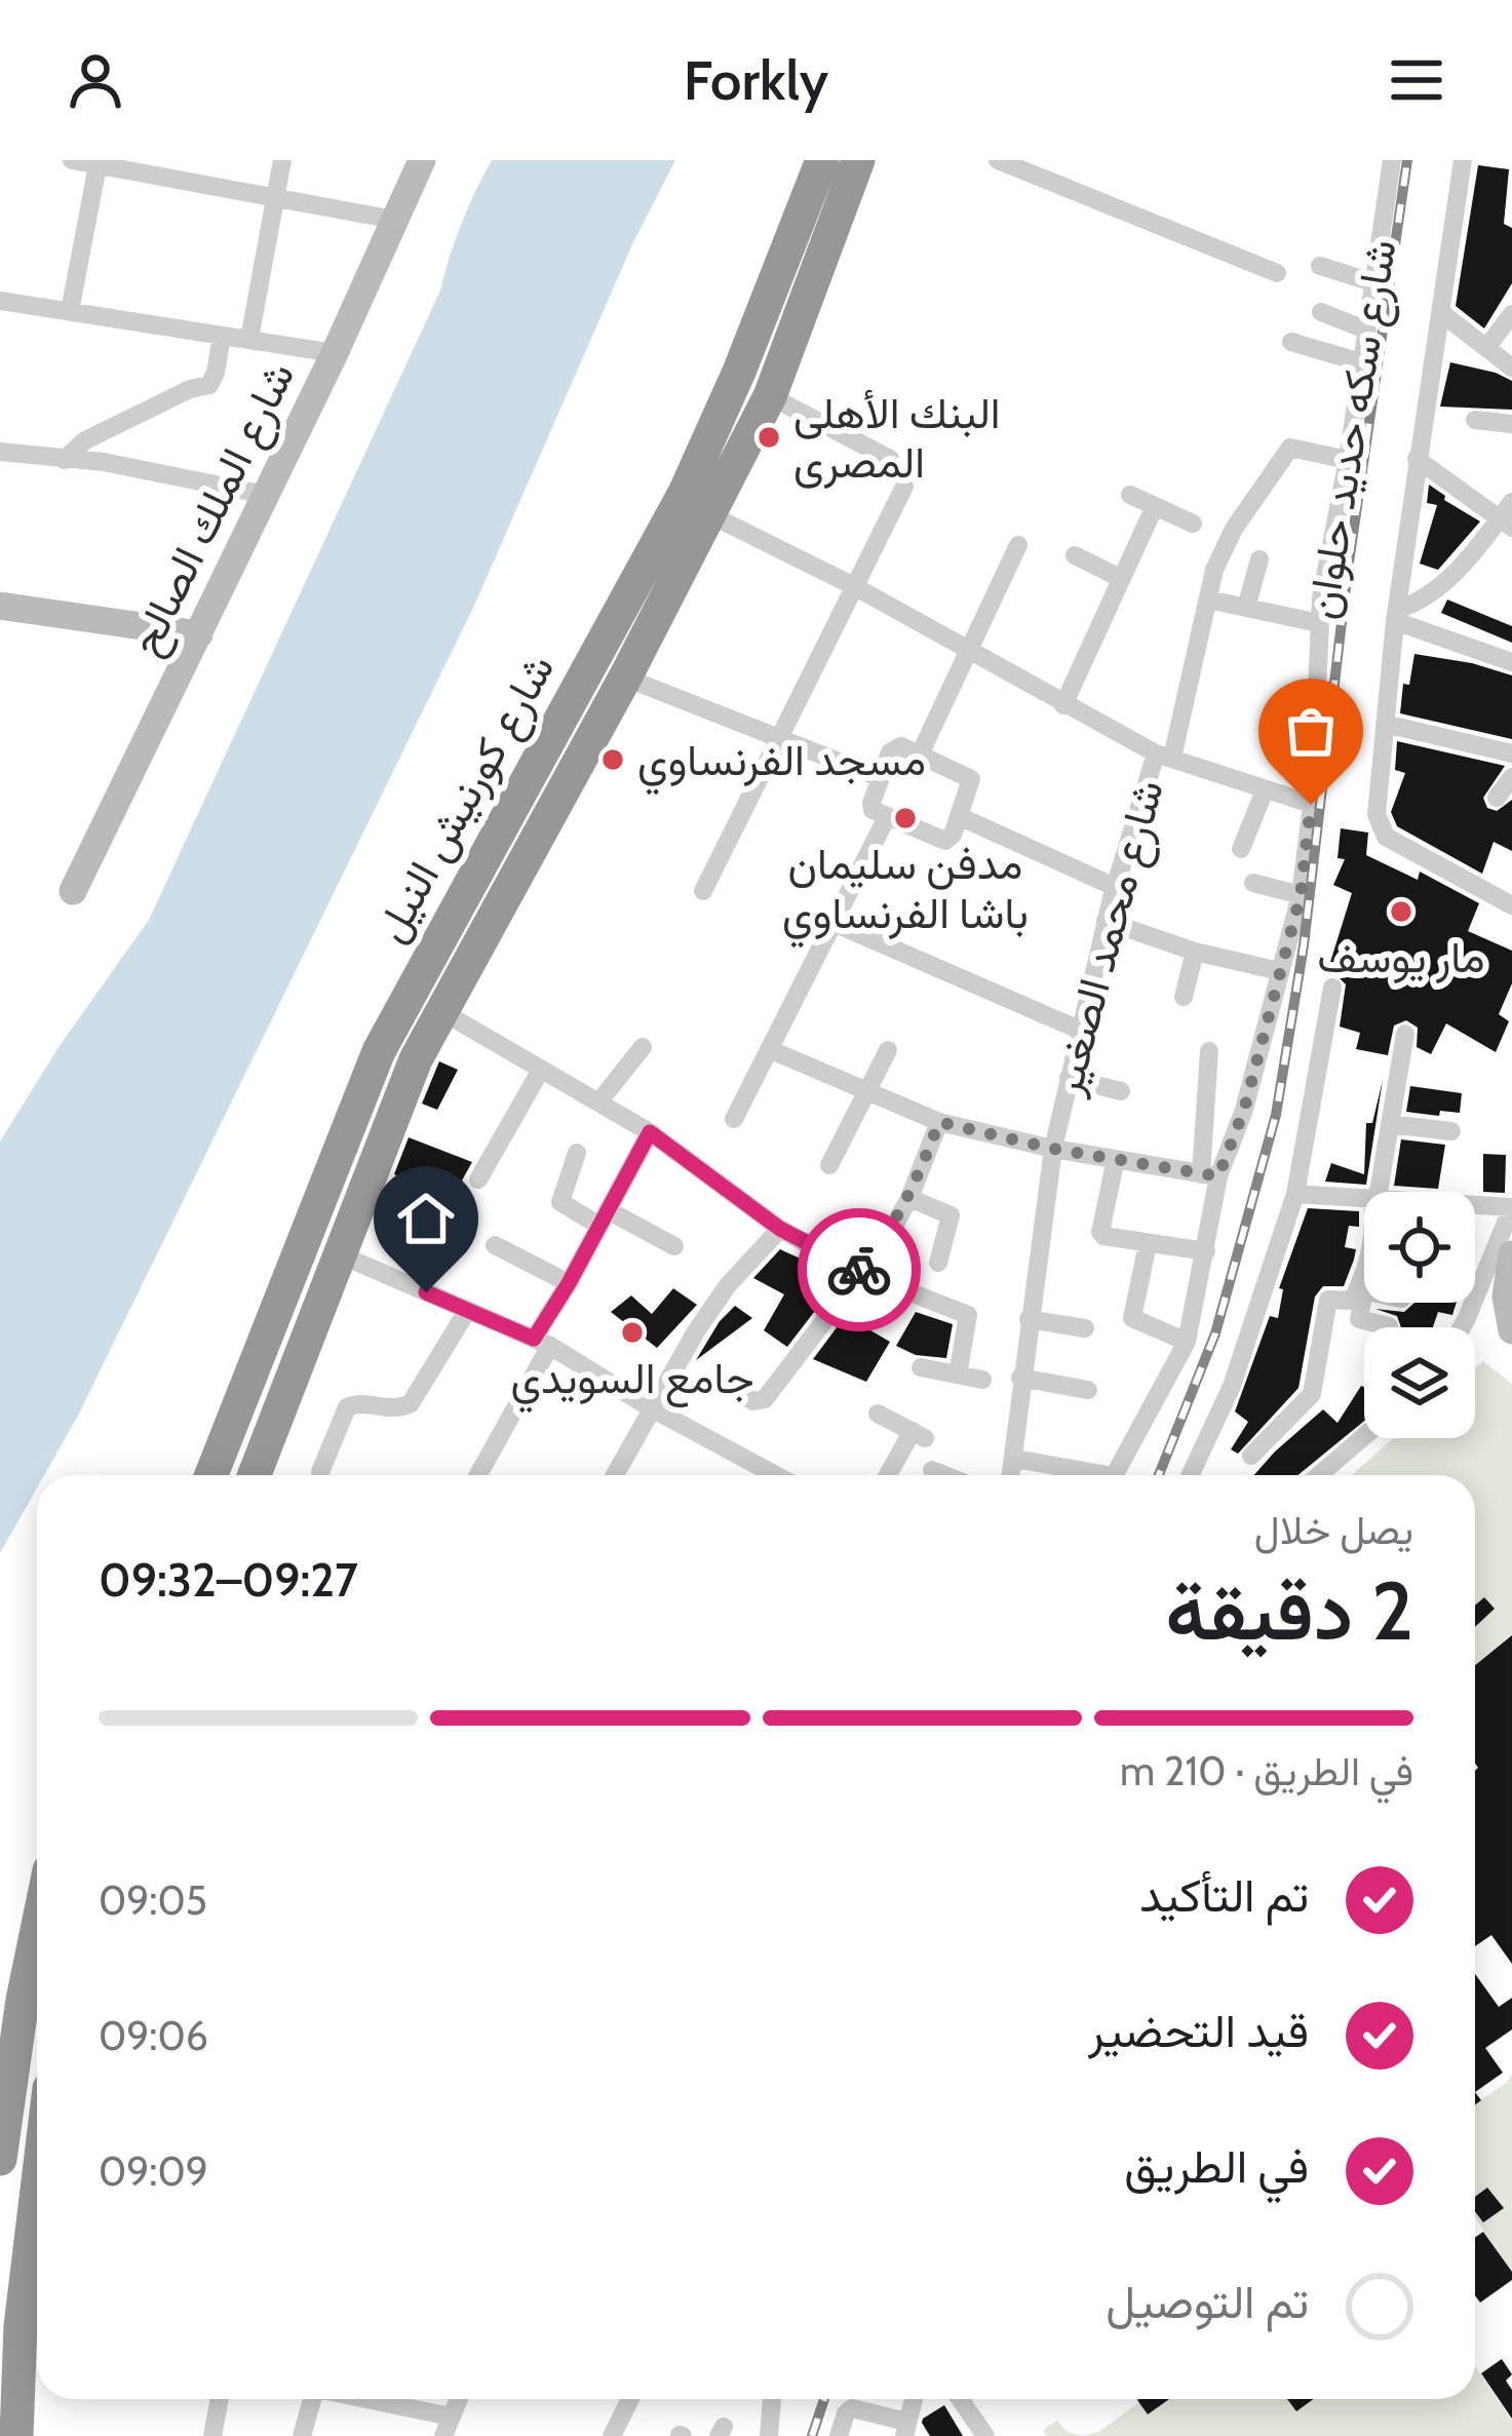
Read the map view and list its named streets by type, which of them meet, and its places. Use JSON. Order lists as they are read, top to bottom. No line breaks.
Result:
{"streets":{"highway":["شارع كورنيش النيل"],"street":["شارع سكه حديد حلوان","شارع الملك الصالح","شارع محمد الصغير"]},"crossings":[["شارع سكه حديد حلوان","شارع محمد الصغير"]],"places":["البنك الأهلى المصرى","مسجد الفرنساوي","مدفن سليمان باشا الفرنساوي","مار يوسف","جامع السويدي"],"page":{"header":"Forkly","heading":["2 دقيقة","يصل خلال","09:27–09:32"],"bar":"في الطريق · 210 m","list":[["تم التأكيد","09:05"],["قيد التحضير","09:06"],["في الطريق","09:09"],"تم التوصيل"]}}
